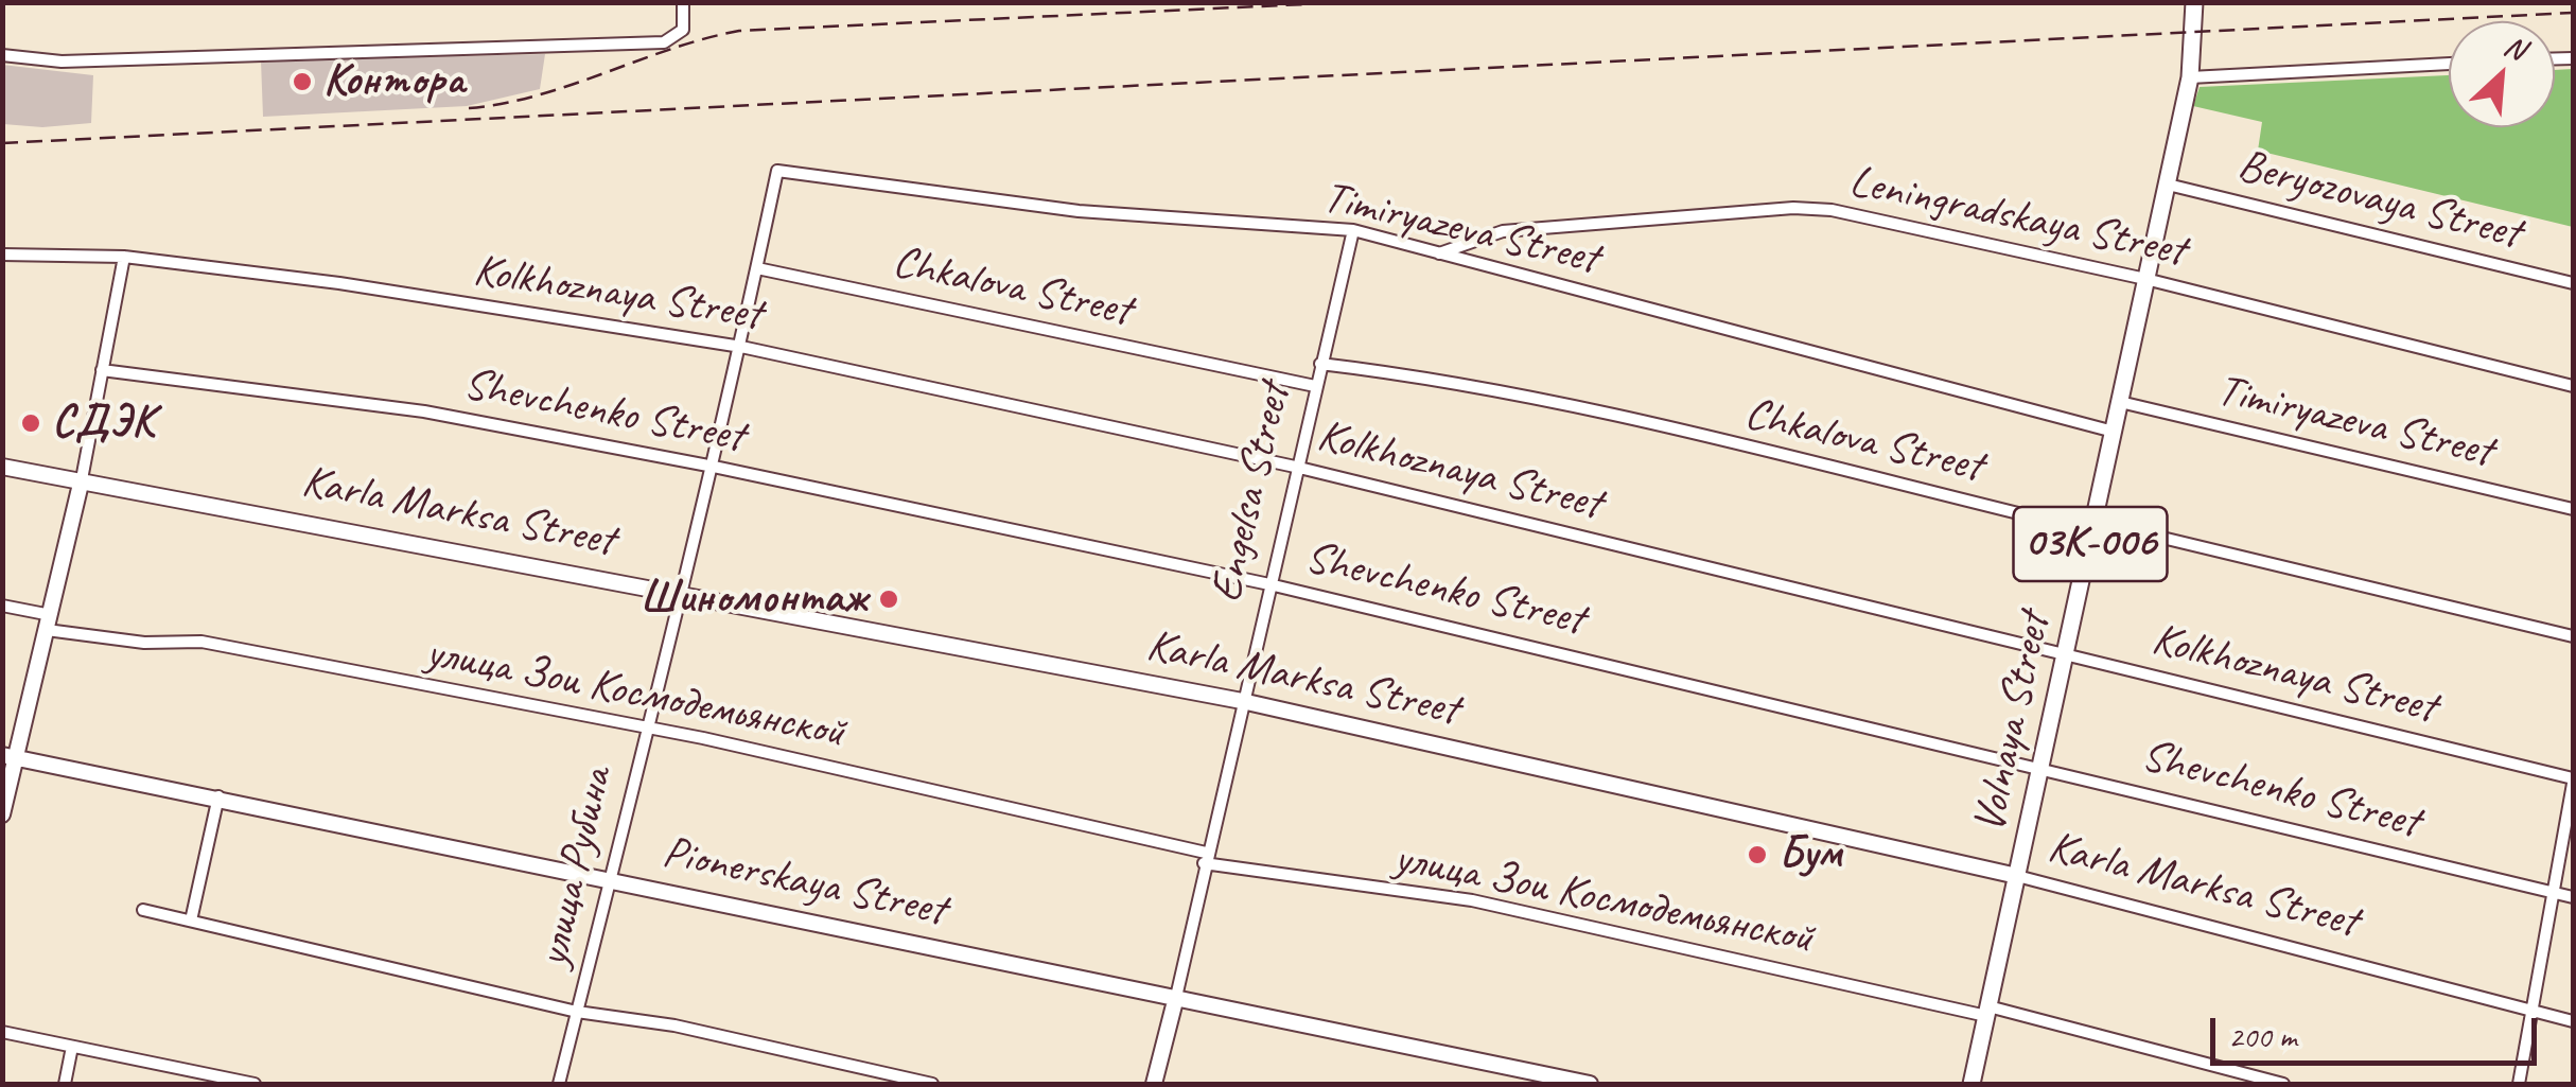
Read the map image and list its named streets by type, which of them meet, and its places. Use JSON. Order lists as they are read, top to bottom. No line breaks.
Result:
{"streets":{"main road":["03К-006","Volnaya Street"],"street":["Beryozovaya Street","Leningradskaya Street","Timiryazeva Street","Chkalova Street","Kolkhoznaya Street","Shevchenko Street","Engelsa Street","Karla Marksa Street","улица Зои Космодемьянской","улица Рубина","Pionerskaya Street"]},"crossings":[["Beryozovaya Street","Volnaya Street"],["Leningradskaya Street","Timiryazeva Street"],["Leningradskaya Street","Volnaya Street"],["Timiryazeva Street","Engelsa Street"],["Timiryazeva Street","Volnaya Street"],["Timiryazeva Street","улица Рубина"],["Chkalova Street","Engelsa Street"],["Chkalova Street","Volnaya Street"],["Chkalova Street","улица Рубина"],["Kolkhoznaya Street","Engelsa Street"],["Kolkhoznaya Street","Volnaya Street"],["Kolkhoznaya Street","улица Рубина"],["Shevchenko Street","Engelsa Street"],["Shevchenko Street","Volnaya Street"],["Shevchenko Street","улица Рубина"],["Engelsa Street","Karla Marksa Street"],["Engelsa Street","улица Зои Космодемьянской"],["Engelsa Street","Pionerskaya Street"],["Karla Marksa Street","Volnaya Street"],["Karla Marksa Street","улица Рубина"],["улица Зои Космодемьянской","Volnaya Street"],["улица Зои Космодемьянской","улица Рубина"],["улица Рубина","Pionerskaya Street"]],"places":["Контора","СДЭК","Шиномонтаж","Бум"],"scale_bar":"200 m","north":"top right"}
